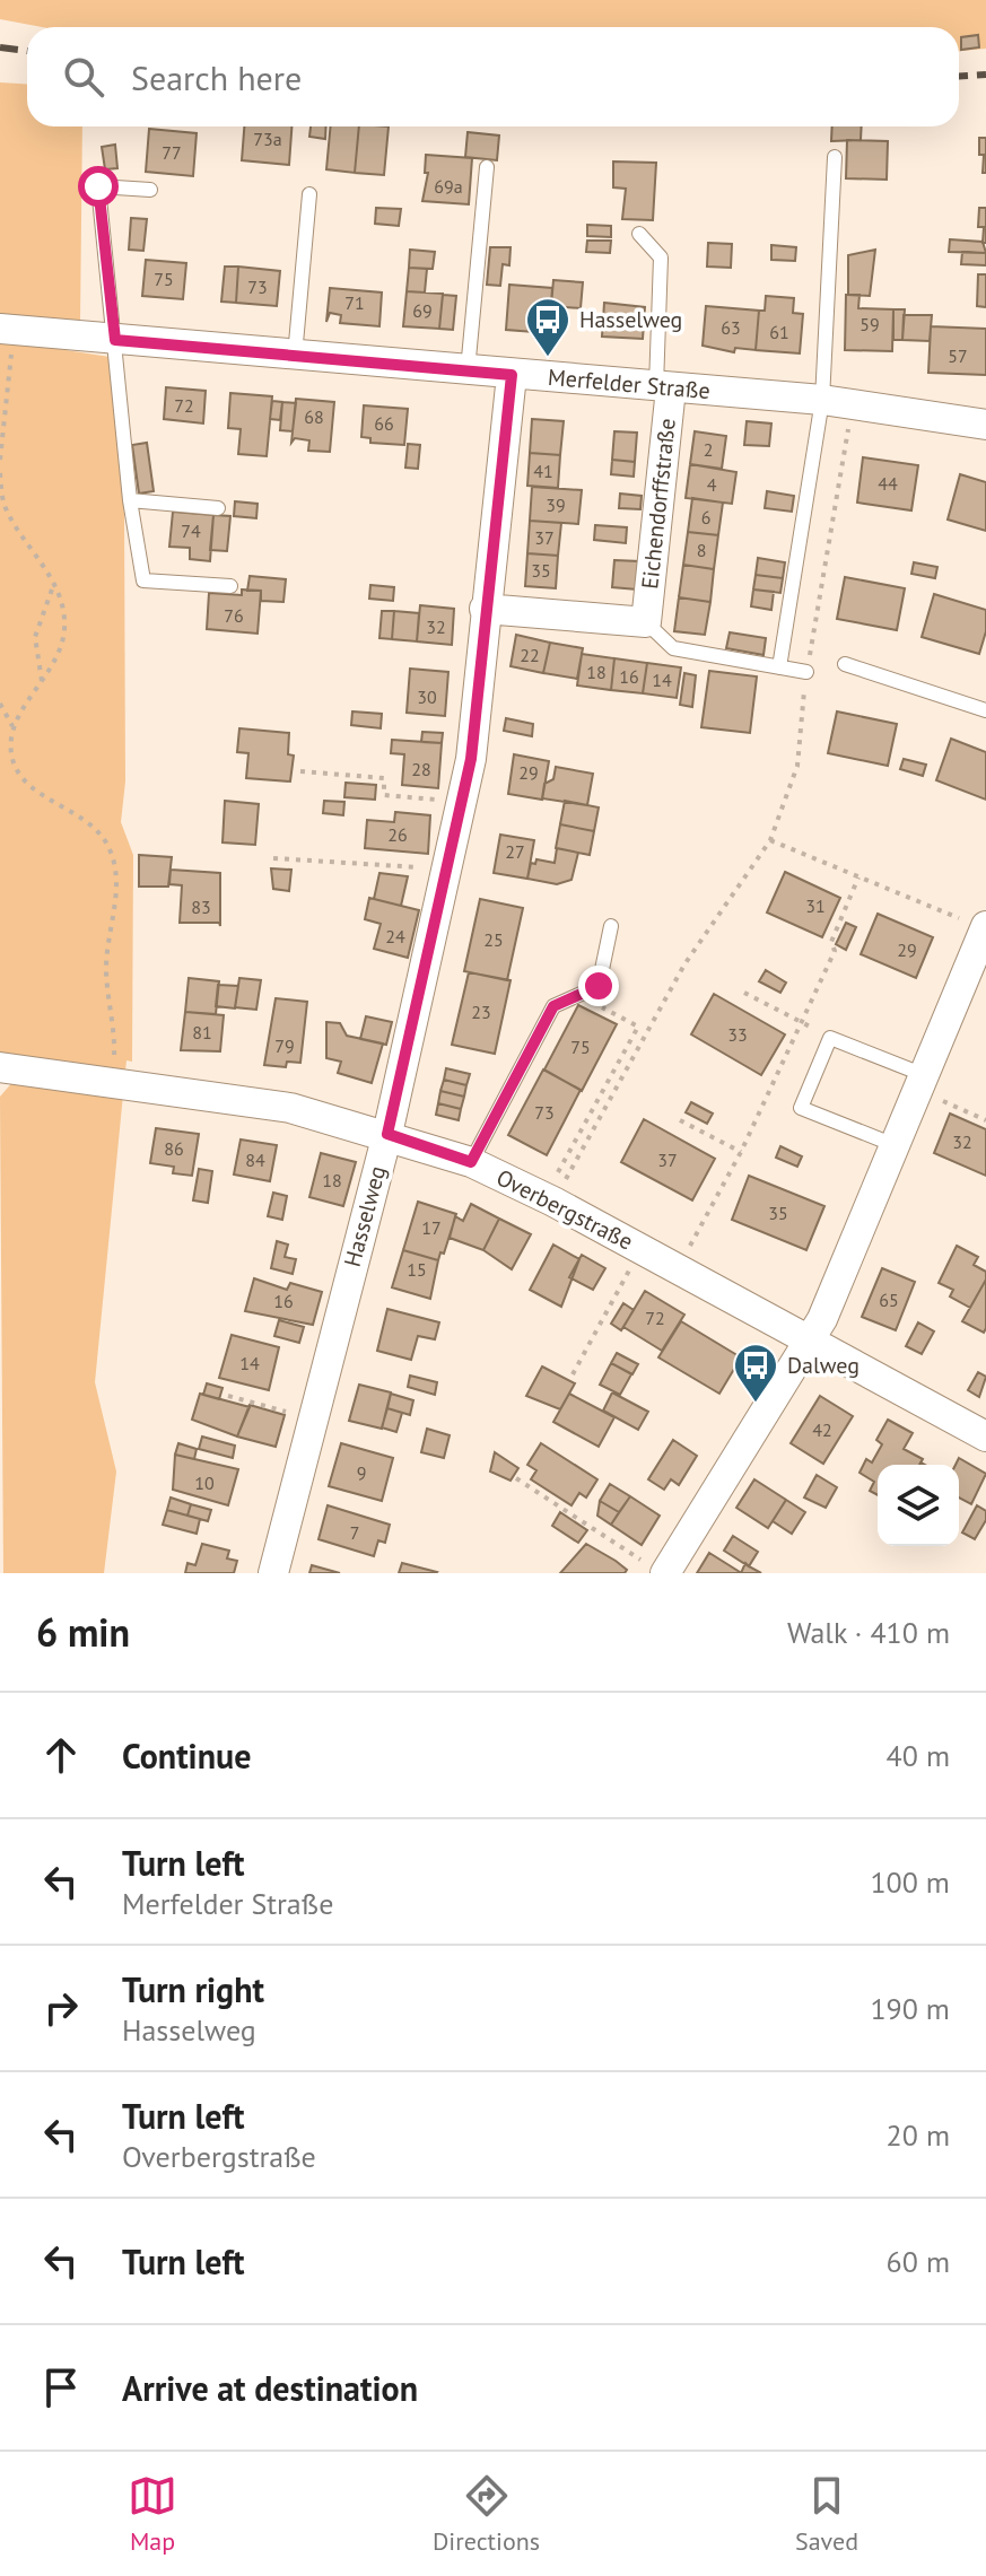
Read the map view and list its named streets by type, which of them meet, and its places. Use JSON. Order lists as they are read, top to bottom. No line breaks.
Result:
{"streets":{"street":["Merfelder Straße","Eichendorffstraße","Overbergstraße","Hasselweg"]},"crossings":[["Merfelder Straße","Eichendorffstraße"],["Merfelder Straße","Hasselweg"],["Eichendorffstraße","Hasselweg"],["Overbergstraße","Hasselweg"]],"places":{"bus stop":["Hasselweg","Dalweg"]},"house_numbers":["73a","77","69a","75","73","71","69","59","63","61","57","72","68","66","2","41","44","4","39","6","74","37","8","35","76","32","22","18","16","14","30","28","29","26","27","31","83","24","25","29","23","81","33","79","75","73","32","86","84","37","18","35","17","15","65","16","72","14","42","9","10","7"],"page":{"search":"Search here","heading":["6 min","Walk · 410 m"],"list":[["Continue","40 m"],["Turn left","Merfelder Straße","100 m"],["Turn right","Hasselweg","190 m"],["Turn left","Overbergstraße","20 m"],["Turn left","60 m"],"Arrive at destination"],"nav":["Map","Directions","Saved"]}}
